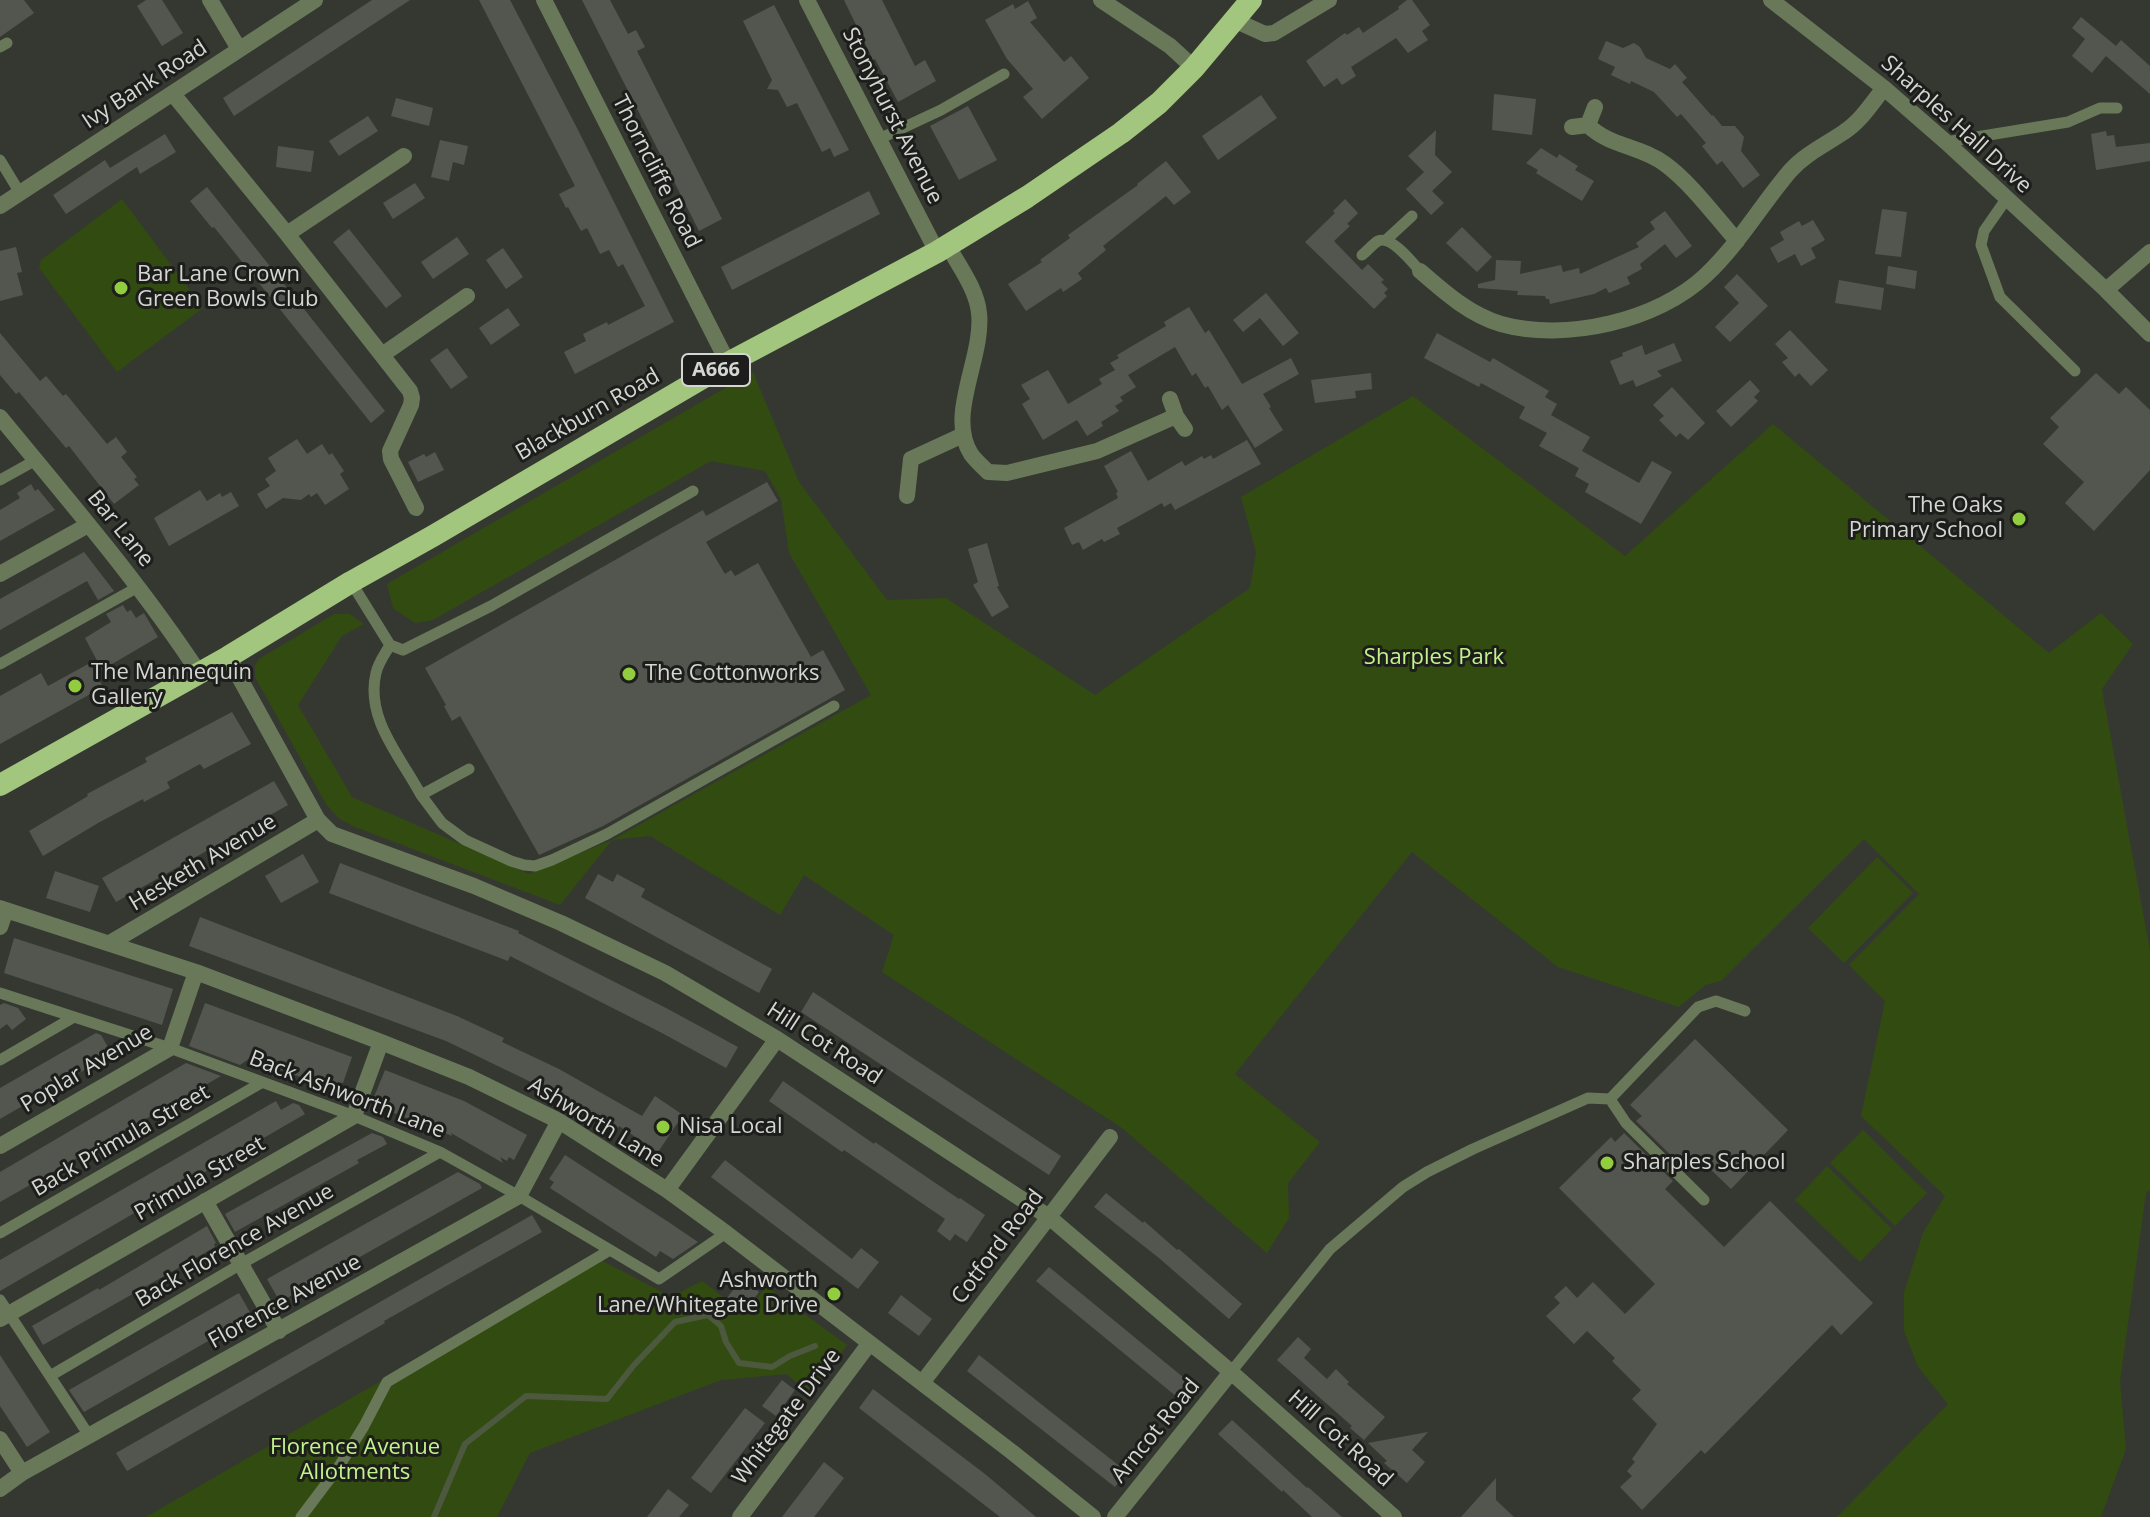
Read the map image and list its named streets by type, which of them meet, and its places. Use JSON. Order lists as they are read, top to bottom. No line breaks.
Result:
{"streets":{"highway":["A666","Blackburn Road"],"street":["Ivy Bank Road","Stonyhurst Avenue","Sharples Hall Drive","Thorncliffe Road","Bar Lane","Hesketh Avenue","Hill Cot Road","Poplar Avenue","Ashworth Lane","Primula Street","Cotford Road","Florence Avenue","Whitegate Drive","Arncot Road"],"lane":["Back Ashworth Lane","Back Primula Street","Back Florence Avenue"]},"crossings":[["Stonyhurst Avenue","Blackburn Road"],["Thorncliffe Road","Blackburn Road"],["Blackburn Road","Bar Lane"],["Blackburn Road","Hill Cot Road"],["Hesketh Avenue","Hill Cot Road"],["Hesketh Avenue","Ashworth Lane"],["Hill Cot Road","Cotford Road"],["Hill Cot Road","Arncot Road"],["Poplar Avenue","Back Ashworth Lane"],["Poplar Avenue","Ashworth Lane"],["Back Ashworth Lane","Ashworth Lane"],["Back Ashworth Lane","Back Primula Street"],["Back Ashworth Lane","Primula Street"],["Back Ashworth Lane","Back Florence Avenue"],["Back Ashworth Lane","Florence Avenue"],["Ashworth Lane","Cotford Road"],["Ashworth Lane","Whitegate Drive"]],"parks":["Sharples Park","Florence Avenue Allotments"],"places":["Bar Lane Crown Green Bowls Club","The Oaks Primary School","The Cottonworks","The Mannequin Gallery","Nisa Local","Sharples School","Ashworth Lane/Whitegate Drive"]}
